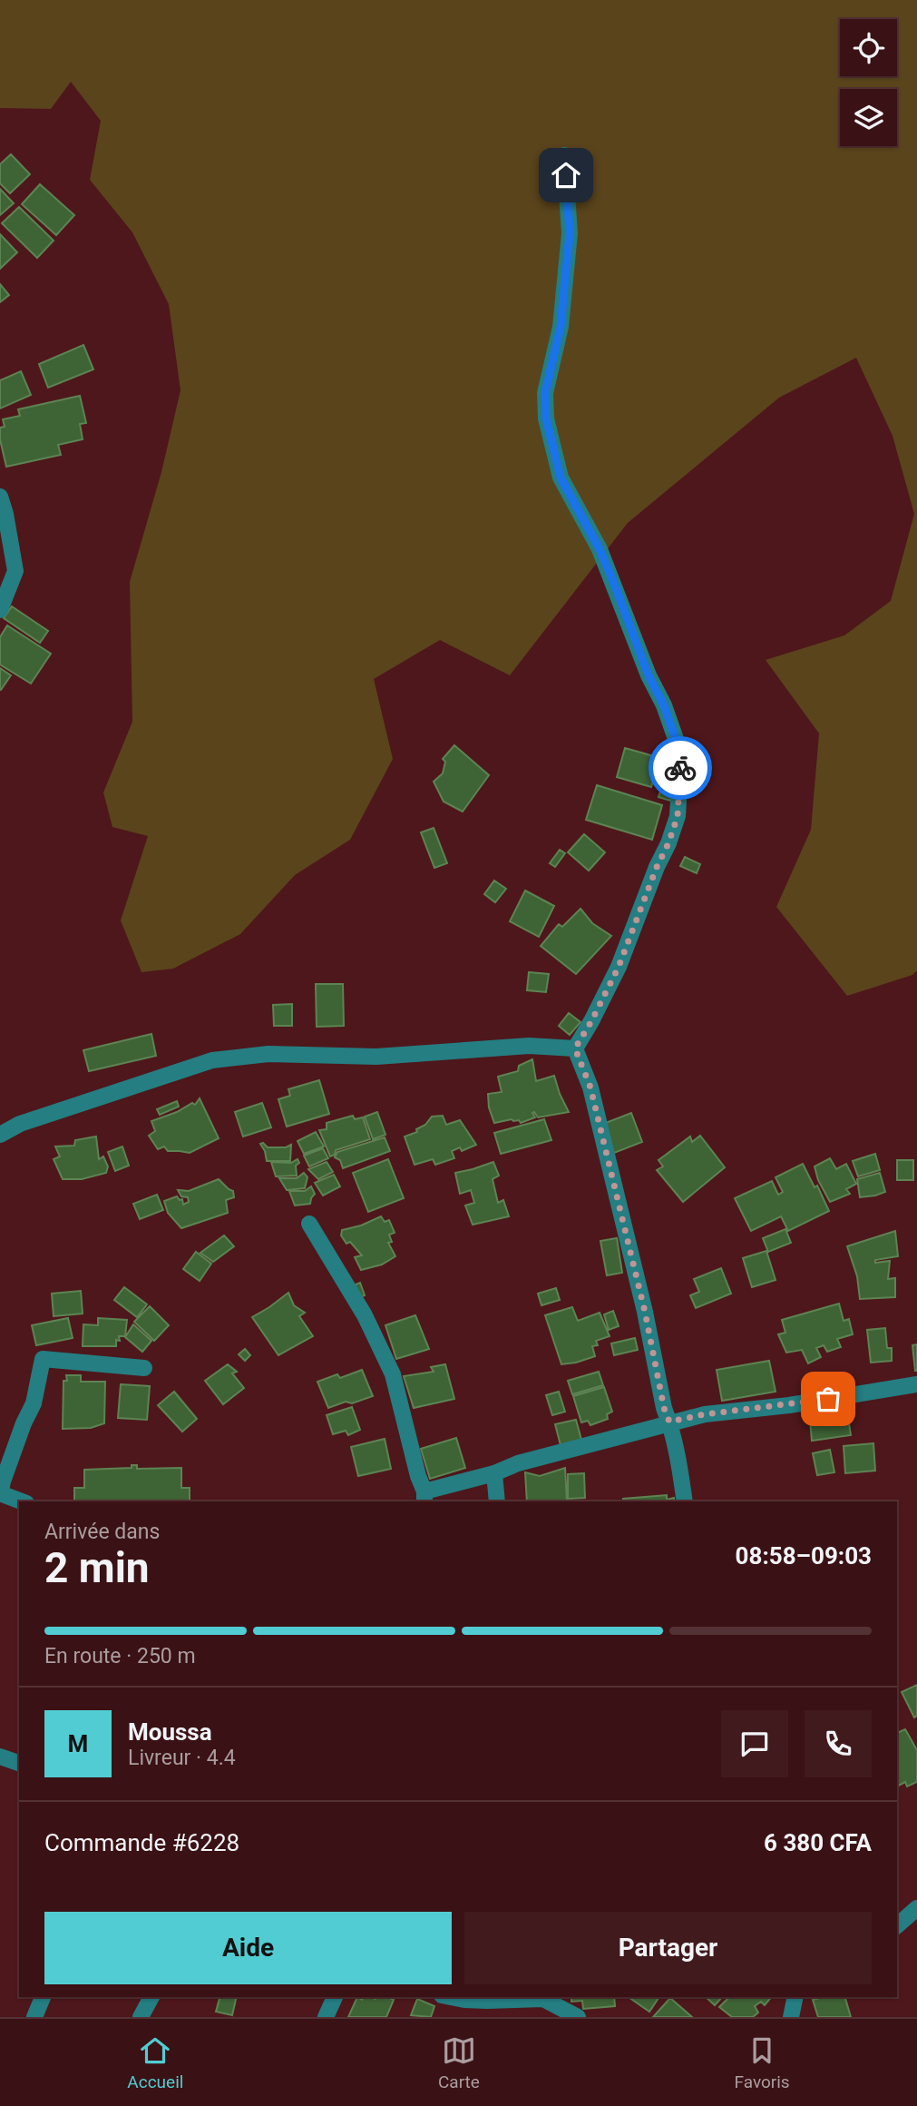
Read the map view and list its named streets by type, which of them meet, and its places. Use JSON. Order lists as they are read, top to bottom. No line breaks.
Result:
{"page":{"heading":["2 min","Arrivée dans","08:58–09:03"],"panel":["Moussa","Livreur · 4.4","Commande #6228","6 380 CFA"],"bar":"En route · 250 m","round":"M","buttons":["Aide","Partager"],"tabs":["Accueil","Carte","Favoris"]}}
